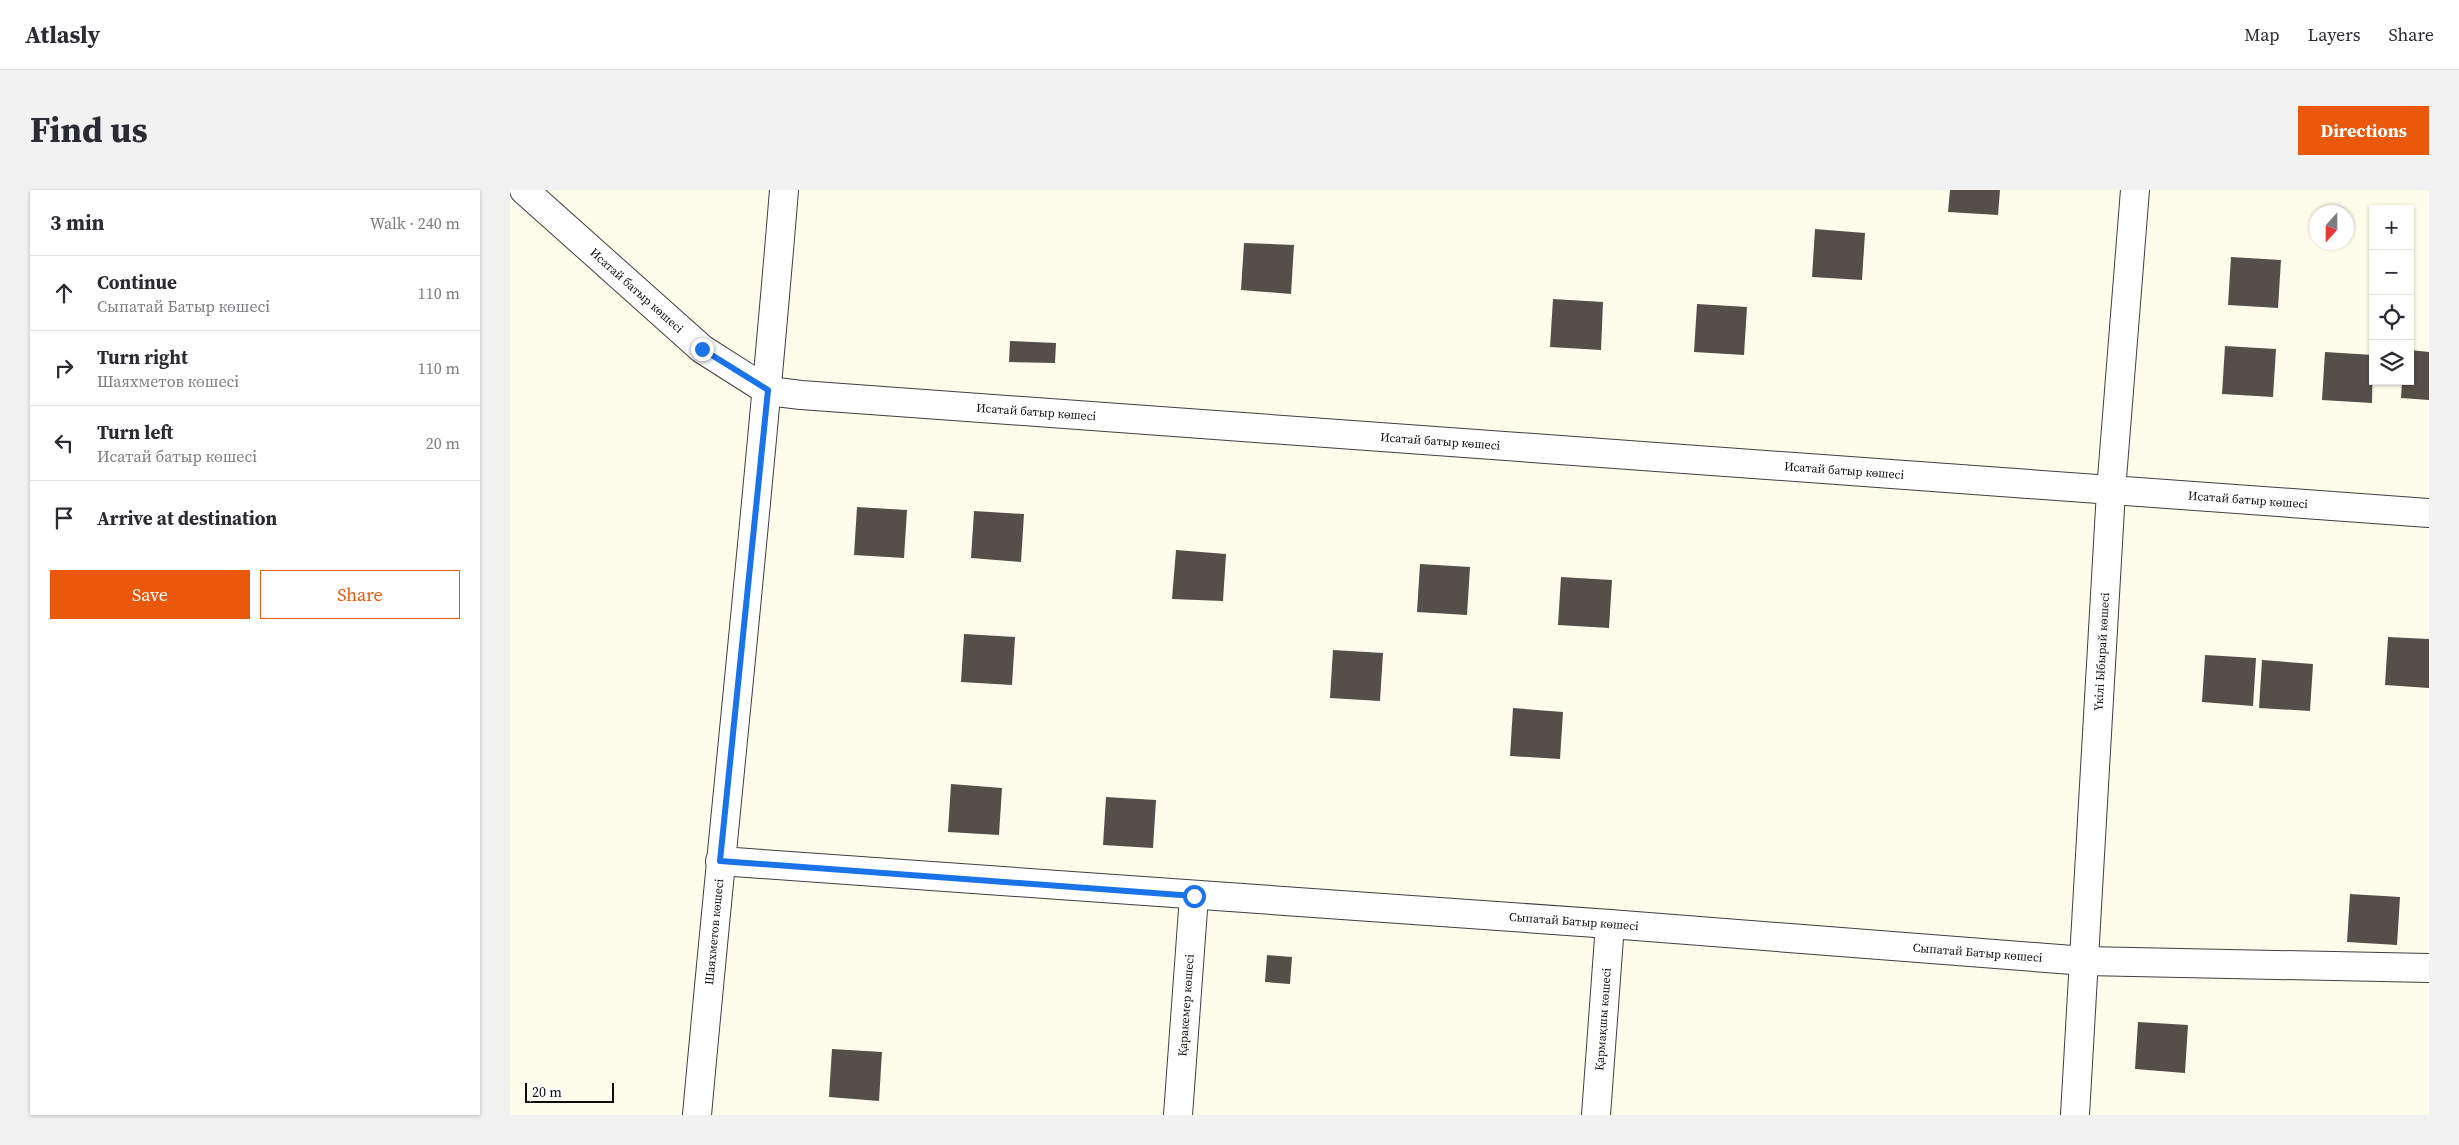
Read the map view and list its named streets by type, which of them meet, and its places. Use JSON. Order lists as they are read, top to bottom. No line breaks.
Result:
{"streets":{"street":["Исатай батыр көшесі","Үкілі Ыбырай көшесі","Сыпатай Батыр көшесі","Шаяхметов көшесі","Қаракемер көшесі","Қармақшы көшесі"]},"crossings":[["Исатай батыр көшесі","Үкілі Ыбырай көшесі"],["Исатай батыр көшесі","Шаяхметов көшесі"],["Үкілі Ыбырай көшесі","Сыпатай Батыр көшесі"],["Сыпатай Батыр көшесі","Шаяхметов көшесі"],["Сыпатай Батыр көшесі","Қаракемер көшесі"],["Сыпатай Батыр көшесі","Қармақшы көшесі"]],"scale_bar":"20 m","north":"bottom","page":{"header":"Atlasly","nav":["Map","Layers","Share"],"title":"Find us","buttons":["Directions",["Save","Share"]],"heading":["3 min","Walk · 240 m"],"map_buttons":["+","−"],"list":[["Continue","Сыпатай Батыр көшесі","110 m"],["Turn right","Шаяхметов көшесі","110 m"],["Turn left","Исатай батыр көшесі","20 m"],"Arrive at destination"],"scale":"20 m"}}
